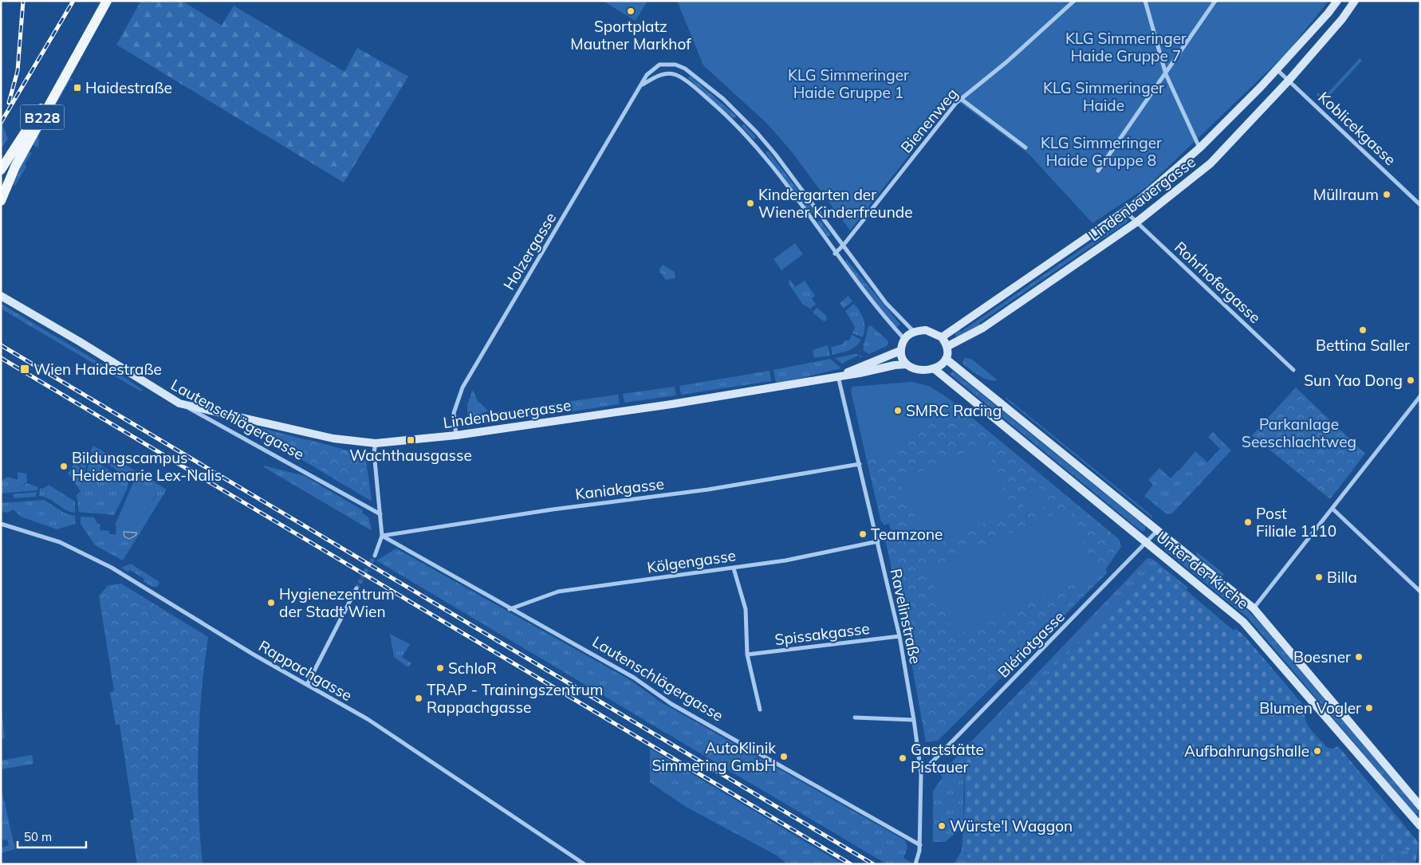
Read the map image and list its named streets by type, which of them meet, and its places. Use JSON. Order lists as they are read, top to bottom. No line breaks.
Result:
{"streets":{"main road":["B228","Lindenbauergasse","Lautenschlägergasse","Unter der Kirche"],"street":["Bienenweg","Koblicekgasse","Holzergasse","Rohrhofergasse","Kaniakgasse","Kölgengasse","Ravelinstraße","Spissakgasse","Blériotgasse","Rappachgasse"]},"crossings":[["Koblicekgasse","Lindenbauergasse"],["Lindenbauergasse","Holzergasse"],["Lindenbauergasse","Rohrhofergasse"],["Lindenbauergasse","Lautenschlägergasse"],["Lindenbauergasse","Unter der Kirche"],["Lindenbauergasse","Ravelinstraße"],["Lautenschlägergasse","Kaniakgasse"],["Lautenschlägergasse","Kölgengasse"],["Lautenschlägergasse","Ravelinstraße"],["Kaniakgasse","Ravelinstraße"],["Kölgengasse","Ravelinstraße"],["Unter der Kirche","Blériotgasse"],["Ravelinstraße","Spissakgasse"],["Ravelinstraße","Blériotgasse"]],"parks":["KLG Simmeringer Haide Gruppe 7","KLG Simmeringer Haide Gruppe 1","KLG Simmeringer Haide","KLG Simmeringer Haide Gruppe 8","Parkanlage Seeschlachtweg"],"places":{"other":["Sportplatz Mautner Markhof","Müllraum","Kindergarten der Wiener Kinderfreunde","Bettina Saller","Sun Yao Dong","SMRC Racing","Bildungscampus Heidemarie Lex-Nalis","Post Filiale 1110","Teamzone","Billa","Hygienezentrum der Stadt Wien","Boesner","SchloR","TRAP - Trainingszentrum Rappachgasse","Blumen Vogler","Aufbahrungshalle","AutoKlinik Simmering GmbH","Gaststätte Pistauer","Würste'l Waggon"],"transit":["Haidestraße","Wien Haidestraße","Wachthausgasse"]},"scale_bar":"50 m"}
